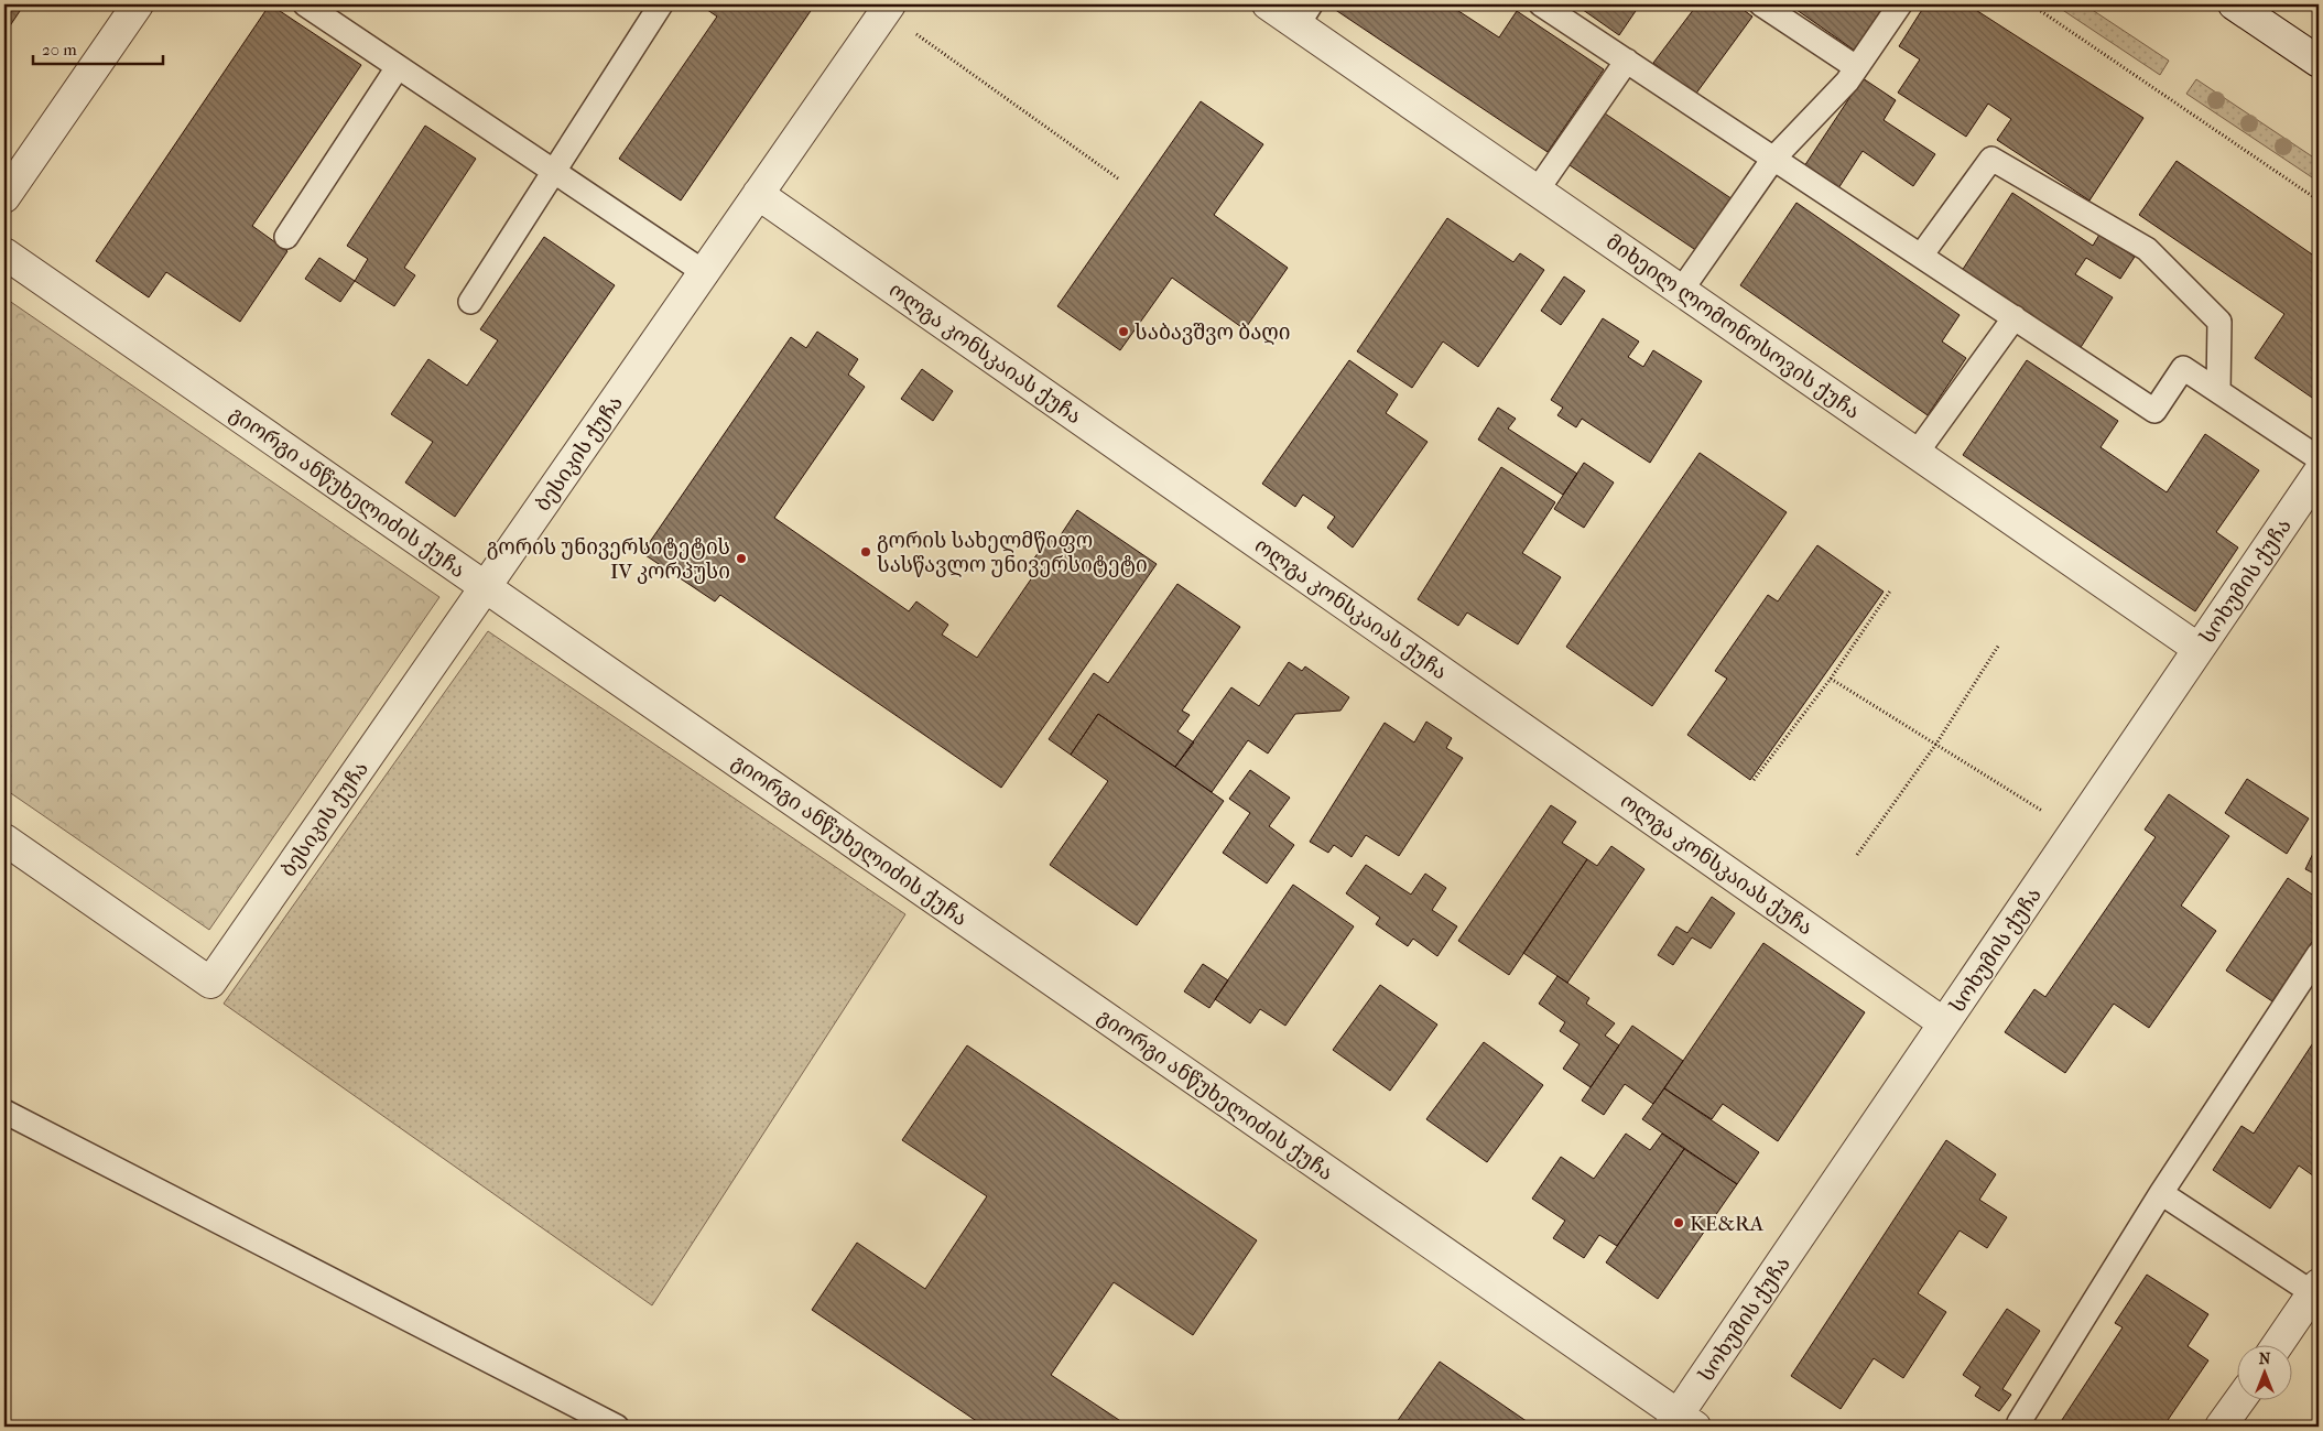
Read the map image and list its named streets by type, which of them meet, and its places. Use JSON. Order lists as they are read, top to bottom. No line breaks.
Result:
{"streets":{"street":["მიხეილ ლომონოსოვის ქუჩა","ოლგა კონსკაიას ქუჩა","ბესიკის ქუჩა","გიორგი ანწუხელიძის ქუჩა","სოხუმის ქუჩა"]},"crossings":[["მიხეილ ლომონოსოვის ქუჩა","სოხუმის ქუჩა"],["ოლგა კონსკაიას ქუჩა","ბესიკის ქუჩა"],["ოლგა კონსკაიას ქუჩა","სოხუმის ქუჩა"],["ბესიკის ქუჩა","გიორგი ანწუხელიძის ქუჩა"],["გიორგი ანწუხელიძის ქუჩა","სოხუმის ქუჩა"]],"places":["საბავშვო ბაღი","გორის სახელმწიფო სასწავლო უნივერსიტეტი","გორის უნივერსიტეტის IV კორპუსი","KE&RA"],"scale_bar":"20 m","north":"top"}
